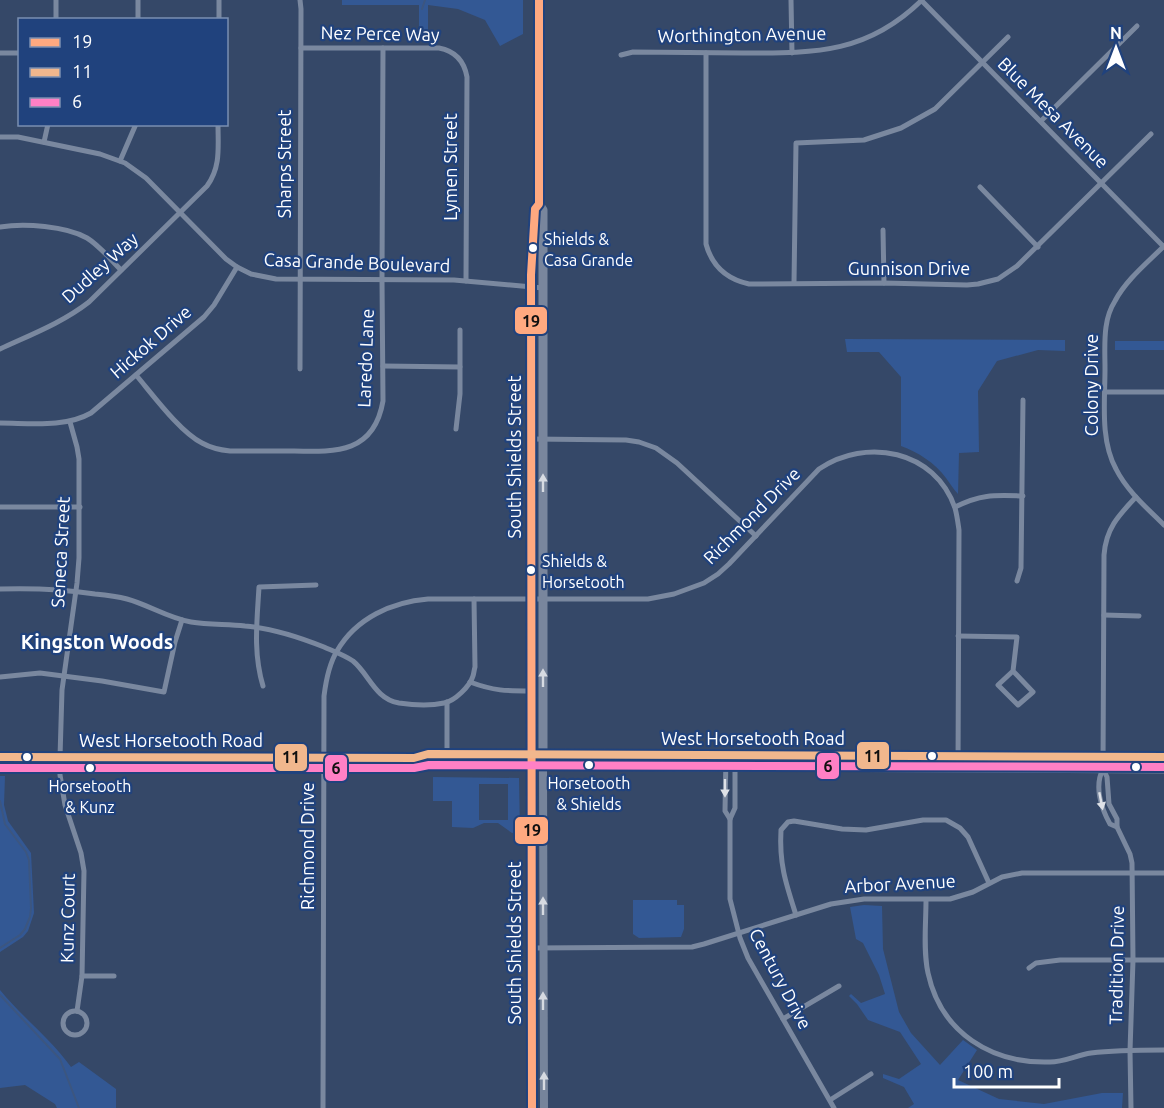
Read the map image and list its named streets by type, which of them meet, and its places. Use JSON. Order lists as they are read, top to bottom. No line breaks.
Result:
{"streets":{"main road":["South Shields Street","West Horsetooth Road"],"street":["Nez Perce Way","Worthington Avenue","Blue Mesa Avenue","Sharps Street","Lymen Street","Casa Grande Boulevard","Dudley Way","Gunnison Drive","Hickok Drive","Laredo Lane","Colony Drive","Richmond Drive","Seneca Street","Arbor Avenue","Kunz Court","Tradition Drive","Century Drive"]},"crossings":[["Nez Perce Way","Sharps Street"],["Nez Perce Way","Lymen Street"],["Nez Perce Way","Laredo Lane"],["Worthington Avenue","Blue Mesa Avenue"],["Blue Mesa Avenue","Gunnison Drive"],["Blue Mesa Avenue","Colony Drive"],["Sharps Street","Casa Grande Boulevard"],["Lymen Street","Casa Grande Boulevard"],["Casa Grande Boulevard","Dudley Way"],["Casa Grande Boulevard","Hickok Drive"],["Casa Grande Boulevard","Laredo Lane"],["Casa Grande Boulevard","South Shields Street"],["Hickok Drive","Laredo Lane"],["Hickok Drive","Seneca Street"],["Colony Drive","Tradition Drive"],["South Shields Street","Richmond Drive"],["South Shields Street","West Horsetooth Road"],["South Shields Street","Arbor Avenue"],["Richmond Drive","West Horsetooth Road"],["Seneca Street","West Horsetooth Road"],["Seneca Street","Kunz Court"],["West Horsetooth Road","Kunz Court"],["West Horsetooth Road","Tradition Drive"],["West Horsetooth Road","Century Drive"],["Arbor Avenue","Tradition Drive"],["Arbor Avenue","Century Drive"]],"districts":["Kingston Woods"],"places":["Shields & Casa Grande","Shields & Horsetooth","Horsetooth & Shields","Horsetooth & Kunz"],"lines":["transit line 19","transit line 11","transit line 6"],"legend":["19","11","6"],"scale_bar":"100 m","north":"top"}
